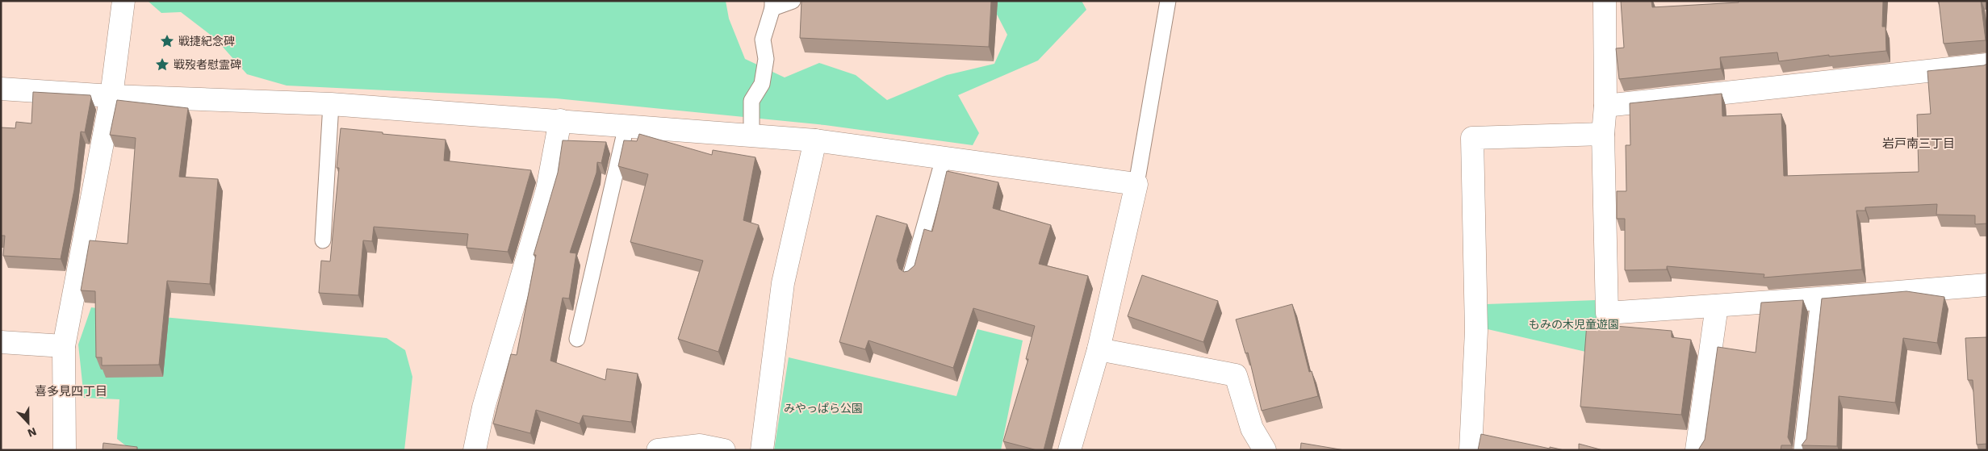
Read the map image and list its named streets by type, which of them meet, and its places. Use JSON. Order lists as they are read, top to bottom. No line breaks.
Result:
{"districts":["岩戸南三丁目","喜多見四丁目"],"parks":["もみの木児童遊園","みやっぱら公園"],"places":{"place":["戦捷紀念碑","戦歿者慰霊碑"]},"north":"bottom"}
